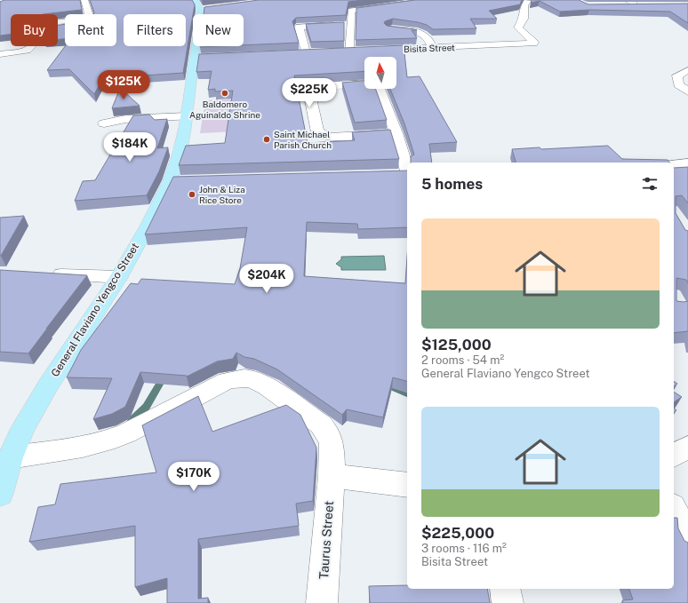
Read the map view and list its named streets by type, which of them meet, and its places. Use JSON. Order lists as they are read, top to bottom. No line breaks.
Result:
{"streets":{"main road":["General Flaviano Yengco Street"],"street":["Bisita Street","Taurus Street"]},"crossings":[["General Flaviano Yengco Street","Taurus Street"]],"places":["Baldomero Aguinaldo Shrine","Saint Michael Parish Church","John & Liza Rice Store"],"north":"top","page":{"chip":["Buy","Rent","Filters","New"],"price":["$125K","$225K","$184K","$204K","$170K"],"heading":"5 homes","list":[{"name":"$125,000","note":"2 rooms · 54 m² · General Flaviano Yengco Street"},{"name":"$225,000","note":"3 rooms · 116 m² · Bisita Street"}]}}
